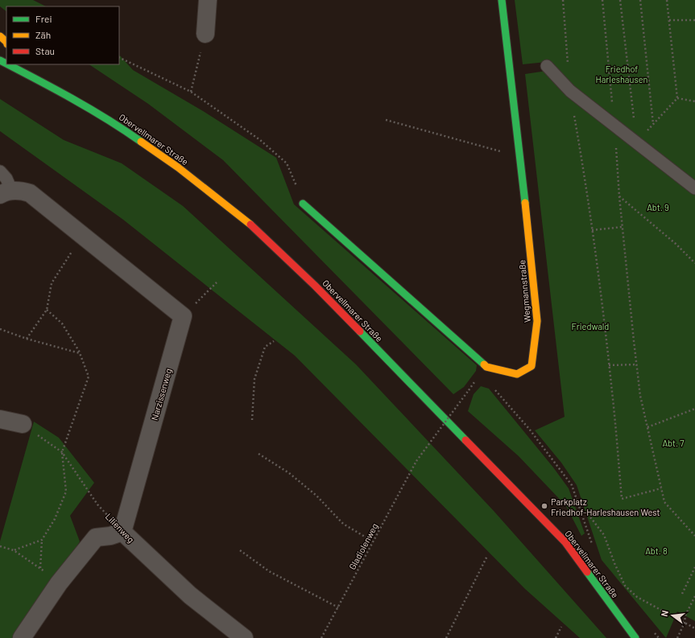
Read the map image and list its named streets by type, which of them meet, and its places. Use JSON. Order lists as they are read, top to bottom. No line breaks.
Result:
{"streets":{"main road":["Obervellmarer Straße","Wegmannstraße"],"street":["Narzissenweg","Lilienweg"],"path":["Gladiolenweg"]},"crossings":[["Narzissenweg","Lilienweg"]],"parks":["Friedhof Harleshausen","Abt. 9","Friedwald","Abt. 7","Abt. 8"],"places":["Parkplatz Friedhof-Harleshausen West"],"legend":["Frei","Zäh","Stau"],"north":"left"}
